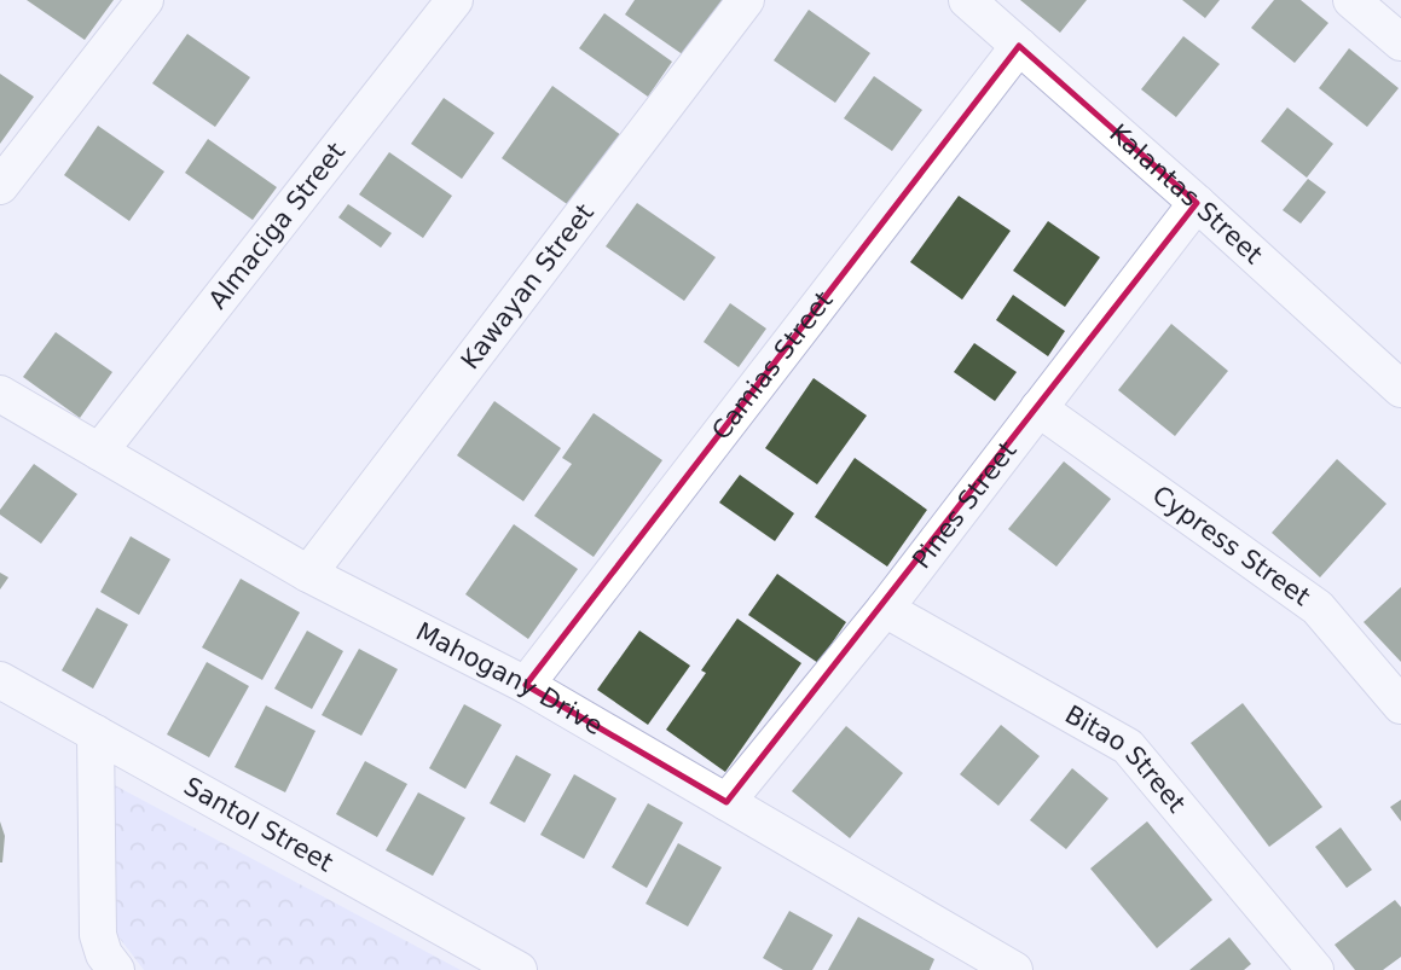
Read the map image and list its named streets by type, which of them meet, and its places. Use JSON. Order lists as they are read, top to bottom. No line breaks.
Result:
{"streets":{"street":["Kalantas Street","Almaciga Street","Kawayan Street","Camias Street","Pines Street","Cypress Street","Mahogany Drive","Bitao Street","Santol Street"]},"crossings":[["Kalantas Street","Camias Street"],["Kalantas Street","Pines Street"],["Almaciga Street","Mahogany Drive"],["Kawayan Street","Mahogany Drive"],["Camias Street","Mahogany Drive"],["Pines Street","Cypress Street"],["Pines Street","Mahogany Drive"],["Pines Street","Bitao Street"]]}
